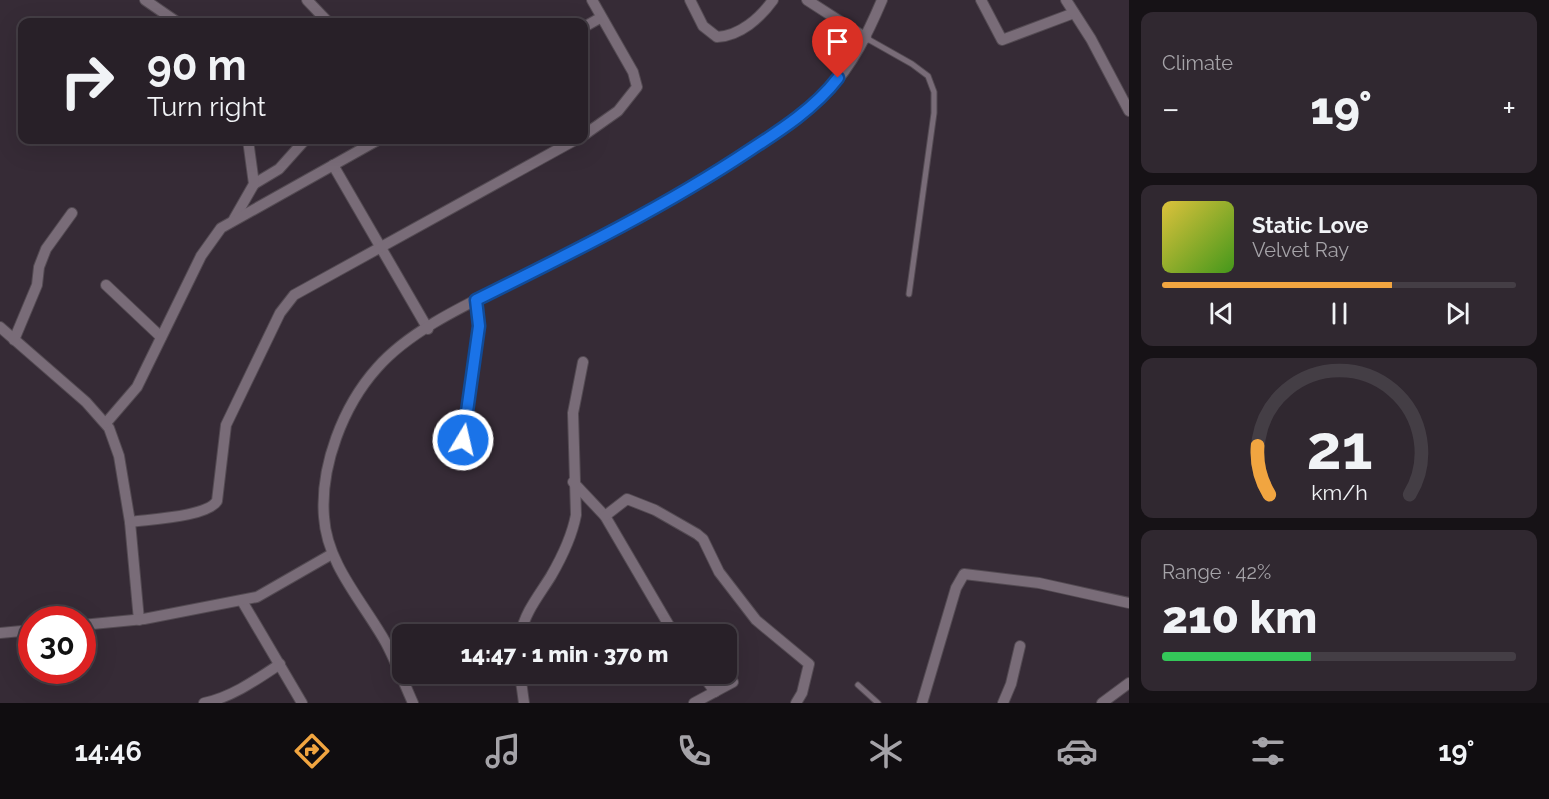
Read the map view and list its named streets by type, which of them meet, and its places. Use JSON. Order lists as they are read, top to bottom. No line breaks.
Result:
{"page":{"tile":["Climate",["Range · 42%","210 km"]],"turn":["90 m","Turn right"],"heat":["−","19°","+"],"song":["Static Love","Velvet Ray"],"limit":"30","trip":"14:47 · 1 min · 370 m","tabs":["14:46","19°"],"gauge":["21","km/h"]}}
